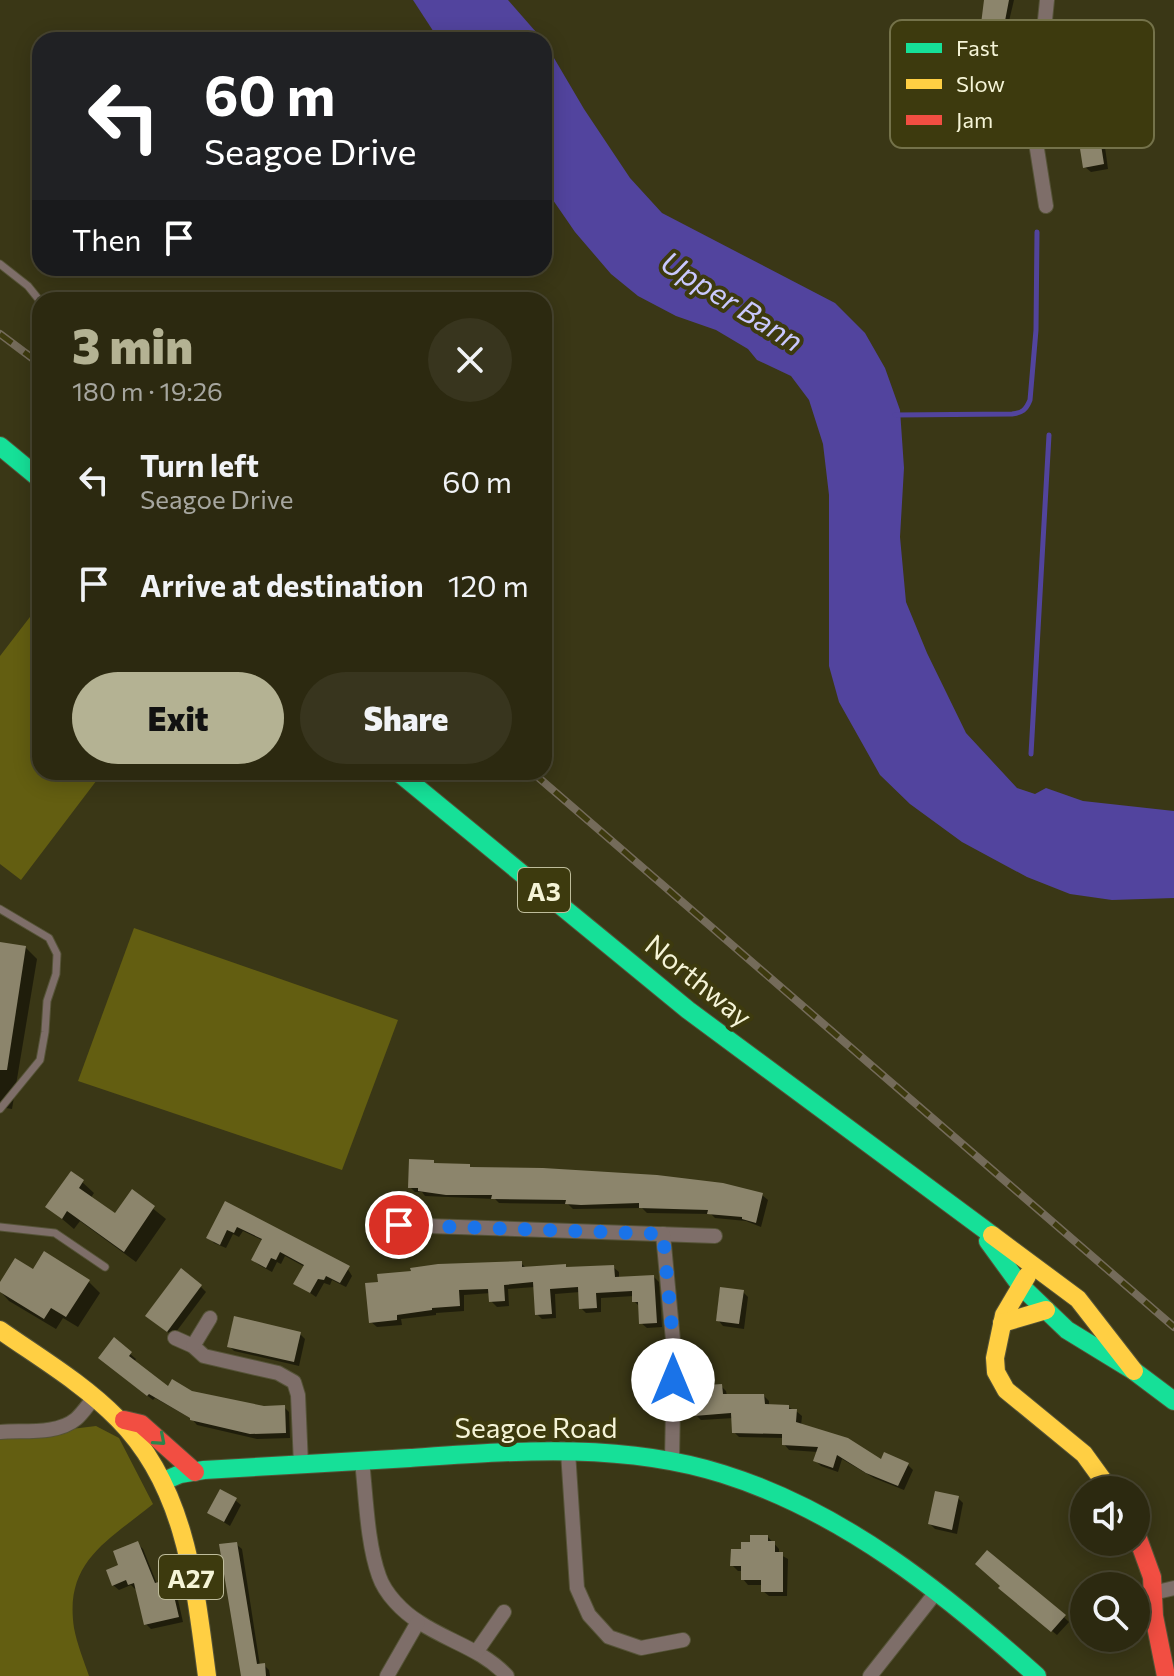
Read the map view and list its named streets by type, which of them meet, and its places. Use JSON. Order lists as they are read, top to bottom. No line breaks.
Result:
{"streets":{"main road":["A3","Northway","Seagoe Road","A27"]},"crossings":[["Seagoe Road","A27"]],"water":["Upper Bann"],"legend":["Fast","Slow","Jam"],"page":{"turn":["60 m","Seagoe Drive"],"then":"Then","heading":["3 min","180 m · 19:26"],"list":[{"name":"Turn left","note":"Seagoe Drive","value":"60 m"},{"name":"Arrive at destination","value":"120 m"}],"buttons":["Exit","Share"]}}
